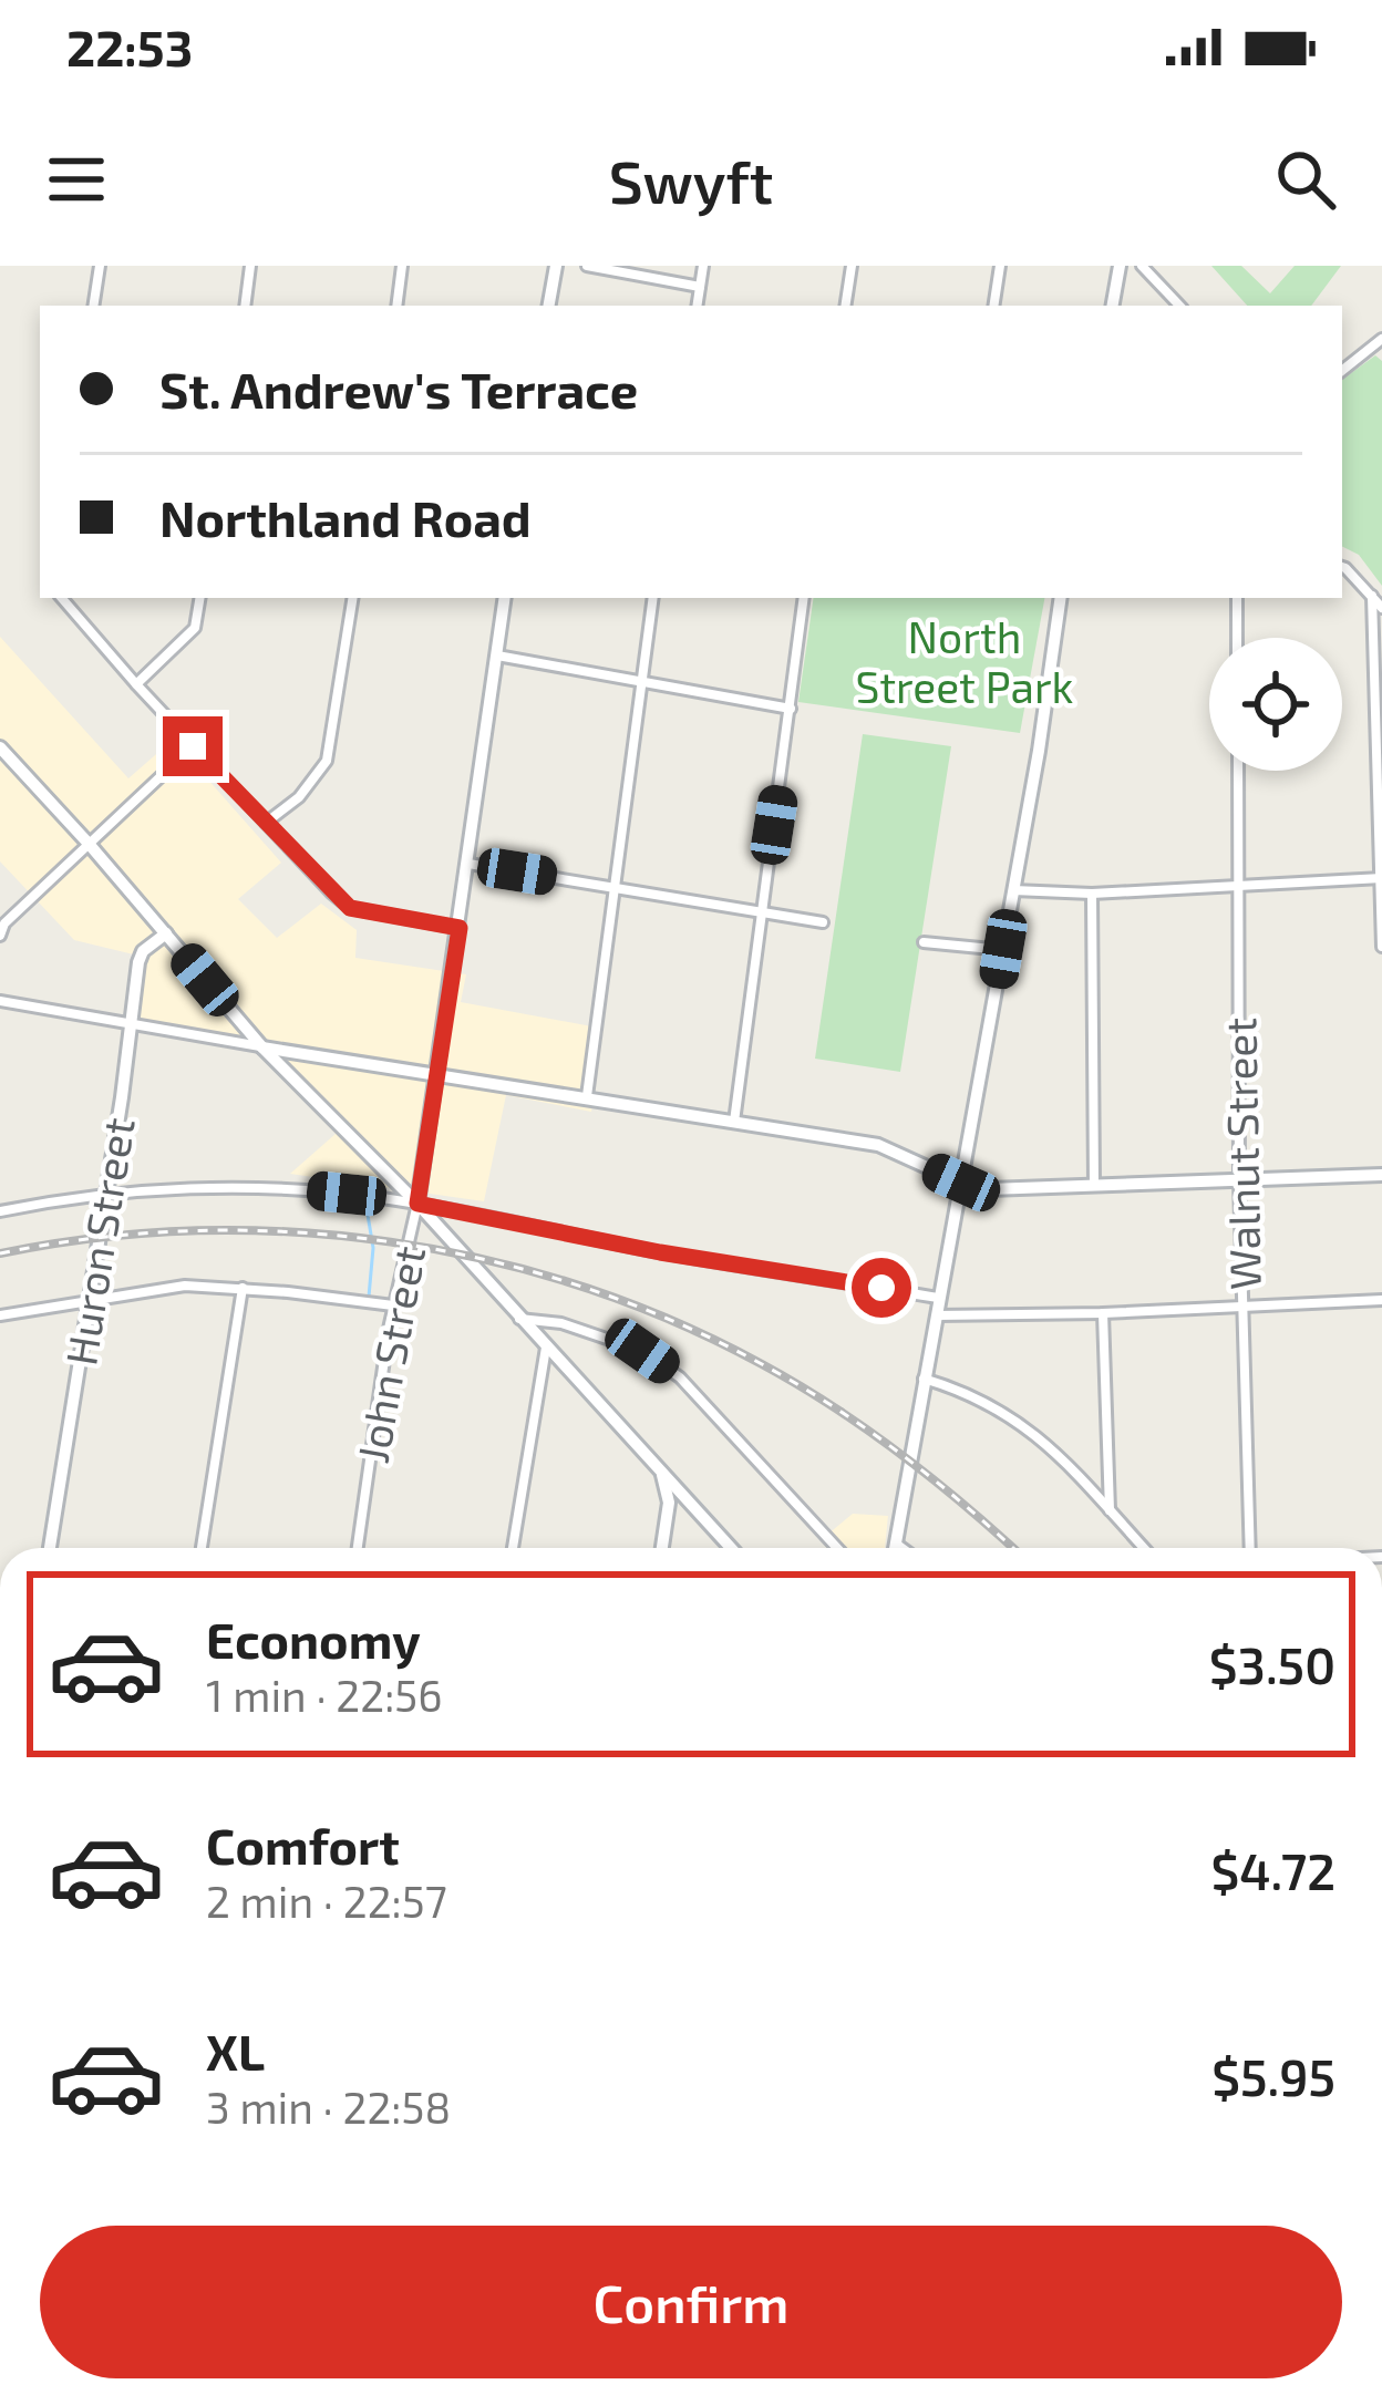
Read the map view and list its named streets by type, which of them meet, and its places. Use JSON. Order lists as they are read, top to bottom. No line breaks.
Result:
{"streets":{"street":["Walnut Street","Huron Street","John Street"]},"parks":["North Street Park"],"page":{"status":"22:53","header":"Swyft","banner":["St. Andrew's Terrace","Northland Road"],"list":[{"name":"Economy","note":"1 min · 22:56","value":"$3.50"},{"name":"Comfort","note":"2 min · 22:57","value":"$4.72"},{"name":"XL","note":"3 min · 22:58","value":"$5.95"}],"buttons":"Confirm"}}
